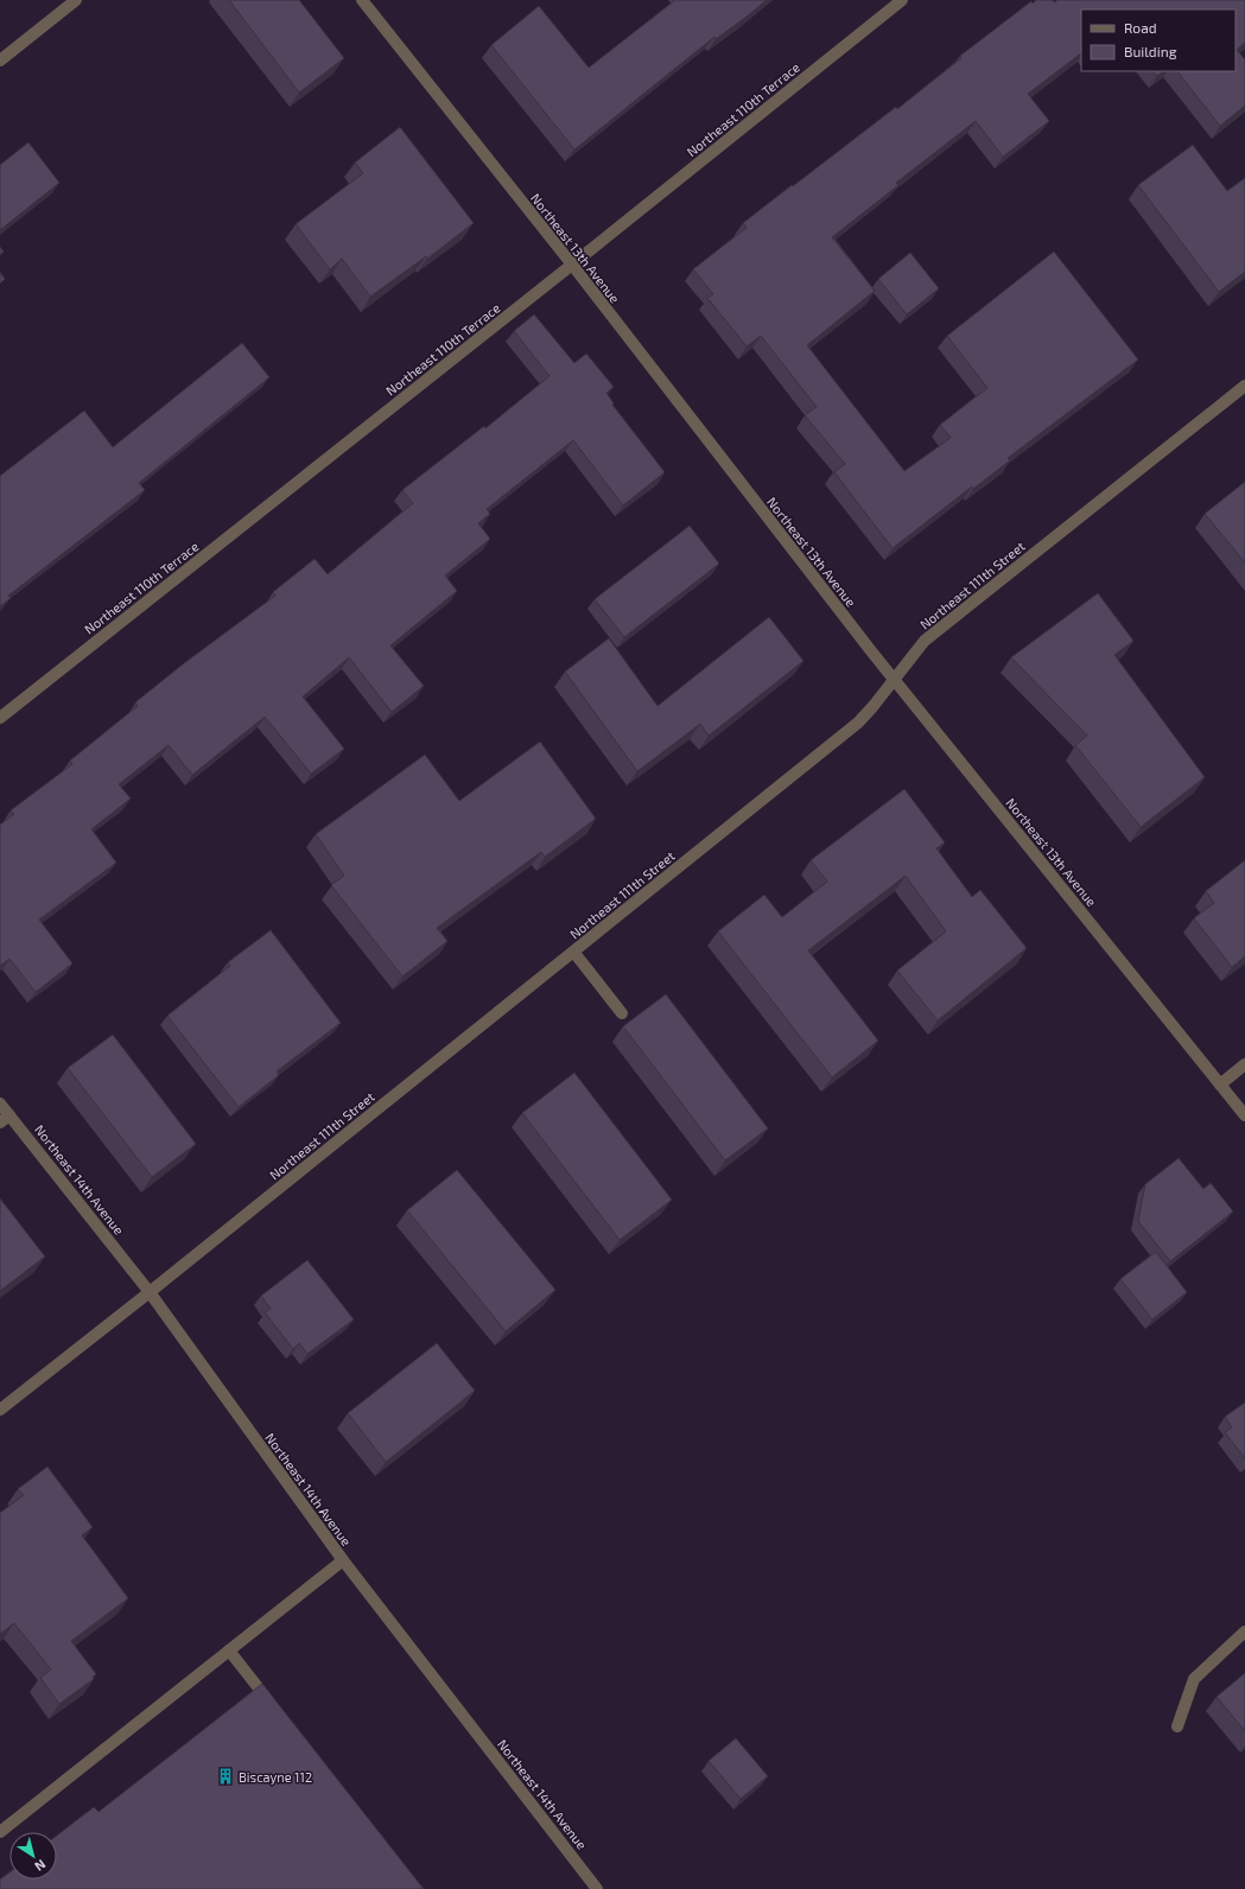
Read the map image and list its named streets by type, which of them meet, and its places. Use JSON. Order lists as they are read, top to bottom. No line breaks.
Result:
{"streets":{"street":["Northeast 110th Terrace","Northeast 13th Avenue","Northeast 111th Street","Northeast 14th Avenue"]},"crossings":[["Northeast 110th Terrace","Northeast 13th Avenue"],["Northeast 13th Avenue","Northeast 111th Street"],["Northeast 111th Street","Northeast 14th Avenue"]],"places":{"building":["Biscayne 112"]},"legend":["Road","Building"],"north":"bottom right"}
